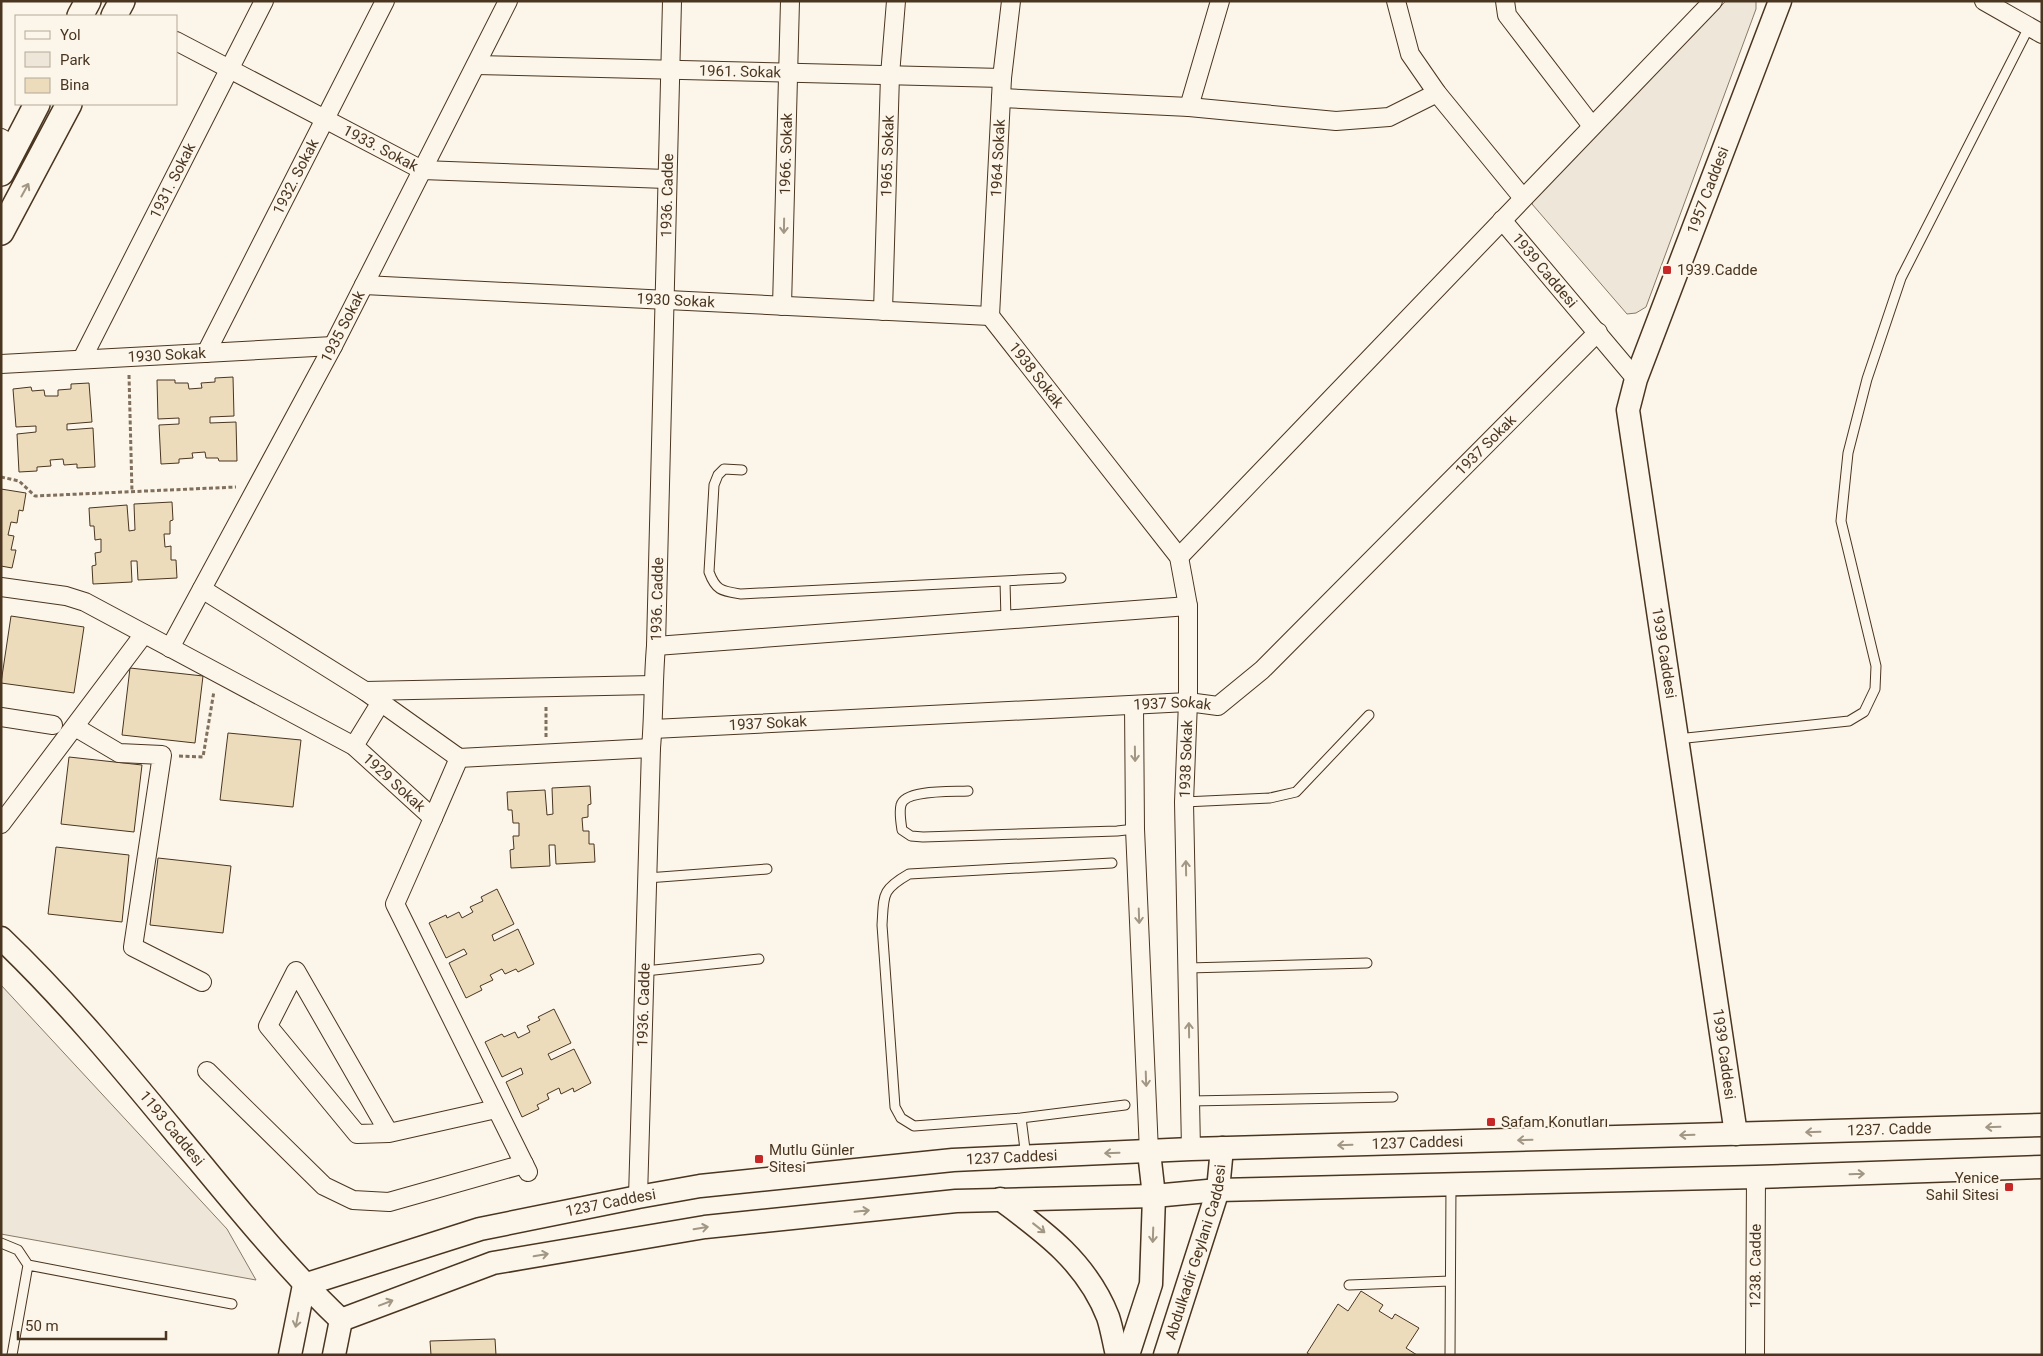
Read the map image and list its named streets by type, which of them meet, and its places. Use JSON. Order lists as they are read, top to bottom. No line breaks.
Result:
{"streets":{"street":["1961. Sokak","1933. Sokak","1966. Sokak","1965. Sokak","1964 Sokak","1932. Sokak","1931. Sokak","1957 Caddesi","1936. Cadde","1939 Caddesi","1930 Sokak","1935 Sokak","1938 Sokak","1937 Sokak","1929 Sokak","1193 Caddesi","1237. Cadde","1237 Caddesi","Abdulkadir Geylani Caddesi","1238. Cadde"]},"crossings":[["1961. Sokak","1966. Sokak"],["1961. Sokak","1965. Sokak"],["1961. Sokak","1964 Sokak"],["1961. Sokak","1936. Cadde"],["1961. Sokak","1935 Sokak"],["1933. Sokak","1932. Sokak"],["1933. Sokak","1931. Sokak"],["1933. Sokak","1936. Cadde"],["1933. Sokak","1935 Sokak"],["1966. Sokak","1930 Sokak"],["1965. Sokak","1930 Sokak"],["1964 Sokak","1930 Sokak"],["1964 Sokak","1938 Sokak"],["1932. Sokak","1930 Sokak"],["1931. Sokak","1930 Sokak"],["1957 Caddesi","1939 Caddesi"],["1936. Cadde","1930 Sokak"],["1936. Cadde","1937 Sokak"],["1936. Cadde","1237 Caddesi"],["1939 Caddesi","1937 Sokak"],["1939 Caddesi","1237. Cadde"],["1939 Caddesi","1237 Caddesi"],["1930 Sokak","1935 Sokak"],["1930 Sokak","1938 Sokak"],["1935 Sokak","1929 Sokak"],["1938 Sokak","1937 Sokak"],["1938 Sokak","1237 Caddesi"],["1193 Caddesi","1237 Caddesi"],["1237. Cadde","1237 Caddesi"],["1237 Caddesi","Abdulkadir Geylani Caddesi"]],"one_way":["1966. Sokak"],"places":{"transit":["1939.Cadde","Safam Konutları","Mutlu Günler Sitesi","Yenice Sahil Sitesi"]},"legend":["Yol","Park","Bina"],"scale_bar":"50 m"}
